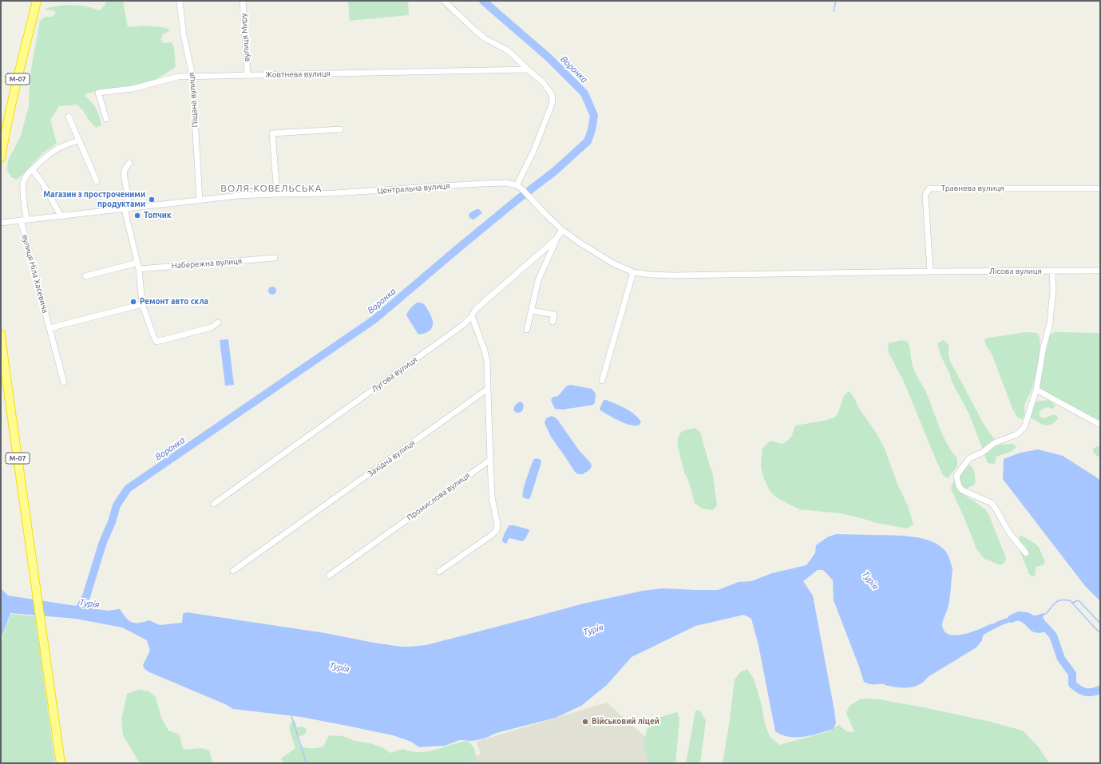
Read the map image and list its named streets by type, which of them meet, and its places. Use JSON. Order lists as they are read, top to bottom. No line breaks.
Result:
{"streets":{"highway":["М-07"],"street":["вулиця Миру","Жовтнева вулиця","Піщана вулиця","Центральна вулиця","Травнева вулиця","Набережна вулиця","Лісова вулиця","вулиця Ніла Хасевича","Лугова вулиця","Західна вулиця","Промислова вулиця"]},"crossings":[["вулиця Миру","Жовтнева вулиця"],["Жовтнева вулиця","Піщана вулиця"],["Піщана вулиця","Центральна вулиця"],["Центральна вулиця","вулиця Ніла Хасевича"],["Травнева вулиця","Лісова вулиця"]],"districts":["ВОЛЯ-КОВЕЛЬСЬКА"],"water":["Воронка","Турія"],"places":["Магазин з простроченими продуктами","Топчик","Ремонт авто скла","Військовий ліцей"]}
